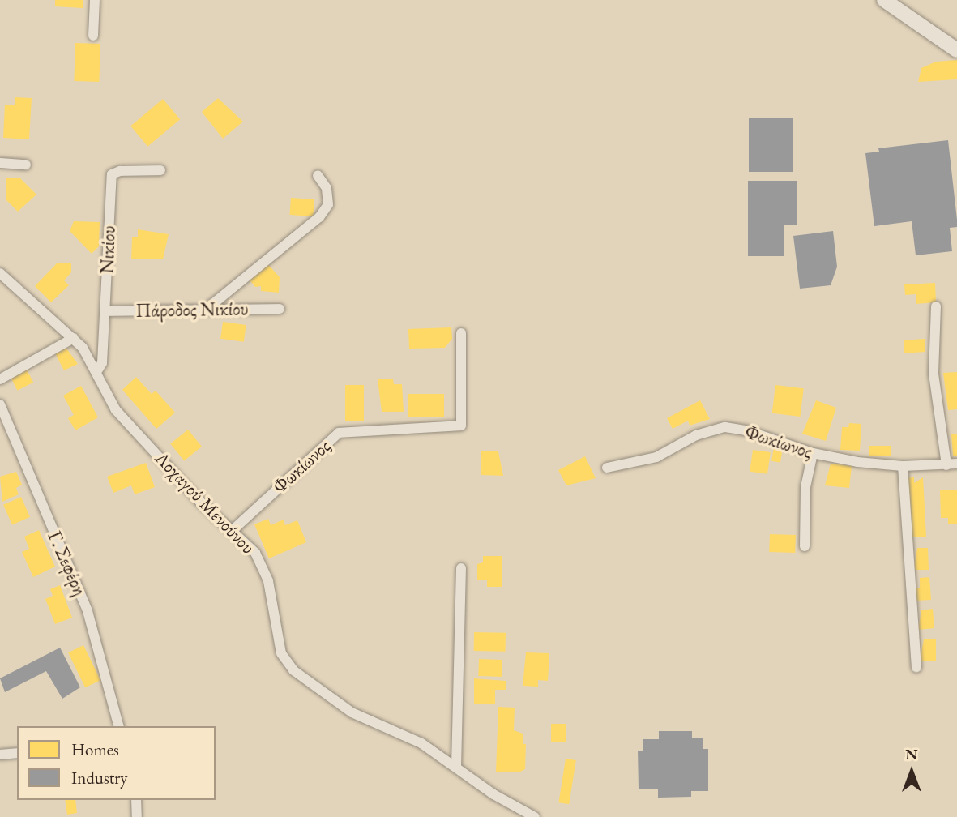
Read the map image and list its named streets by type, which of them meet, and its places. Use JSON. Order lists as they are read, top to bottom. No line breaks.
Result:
{"streets":{"street":["Νικίου","Πάροδος Νικίου","Φωκίωνος","Λοχαγού Μενούνου","Γ. Σεφέρη"]},"crossings":[["Νικίου","Πάροδος Νικίου"],["Νικίου","Λοχαγού Μενούνου"],["Φωκίωνος","Λοχαγού Μενούνου"]],"legend":["Homes","Industry"],"north":"top"}
